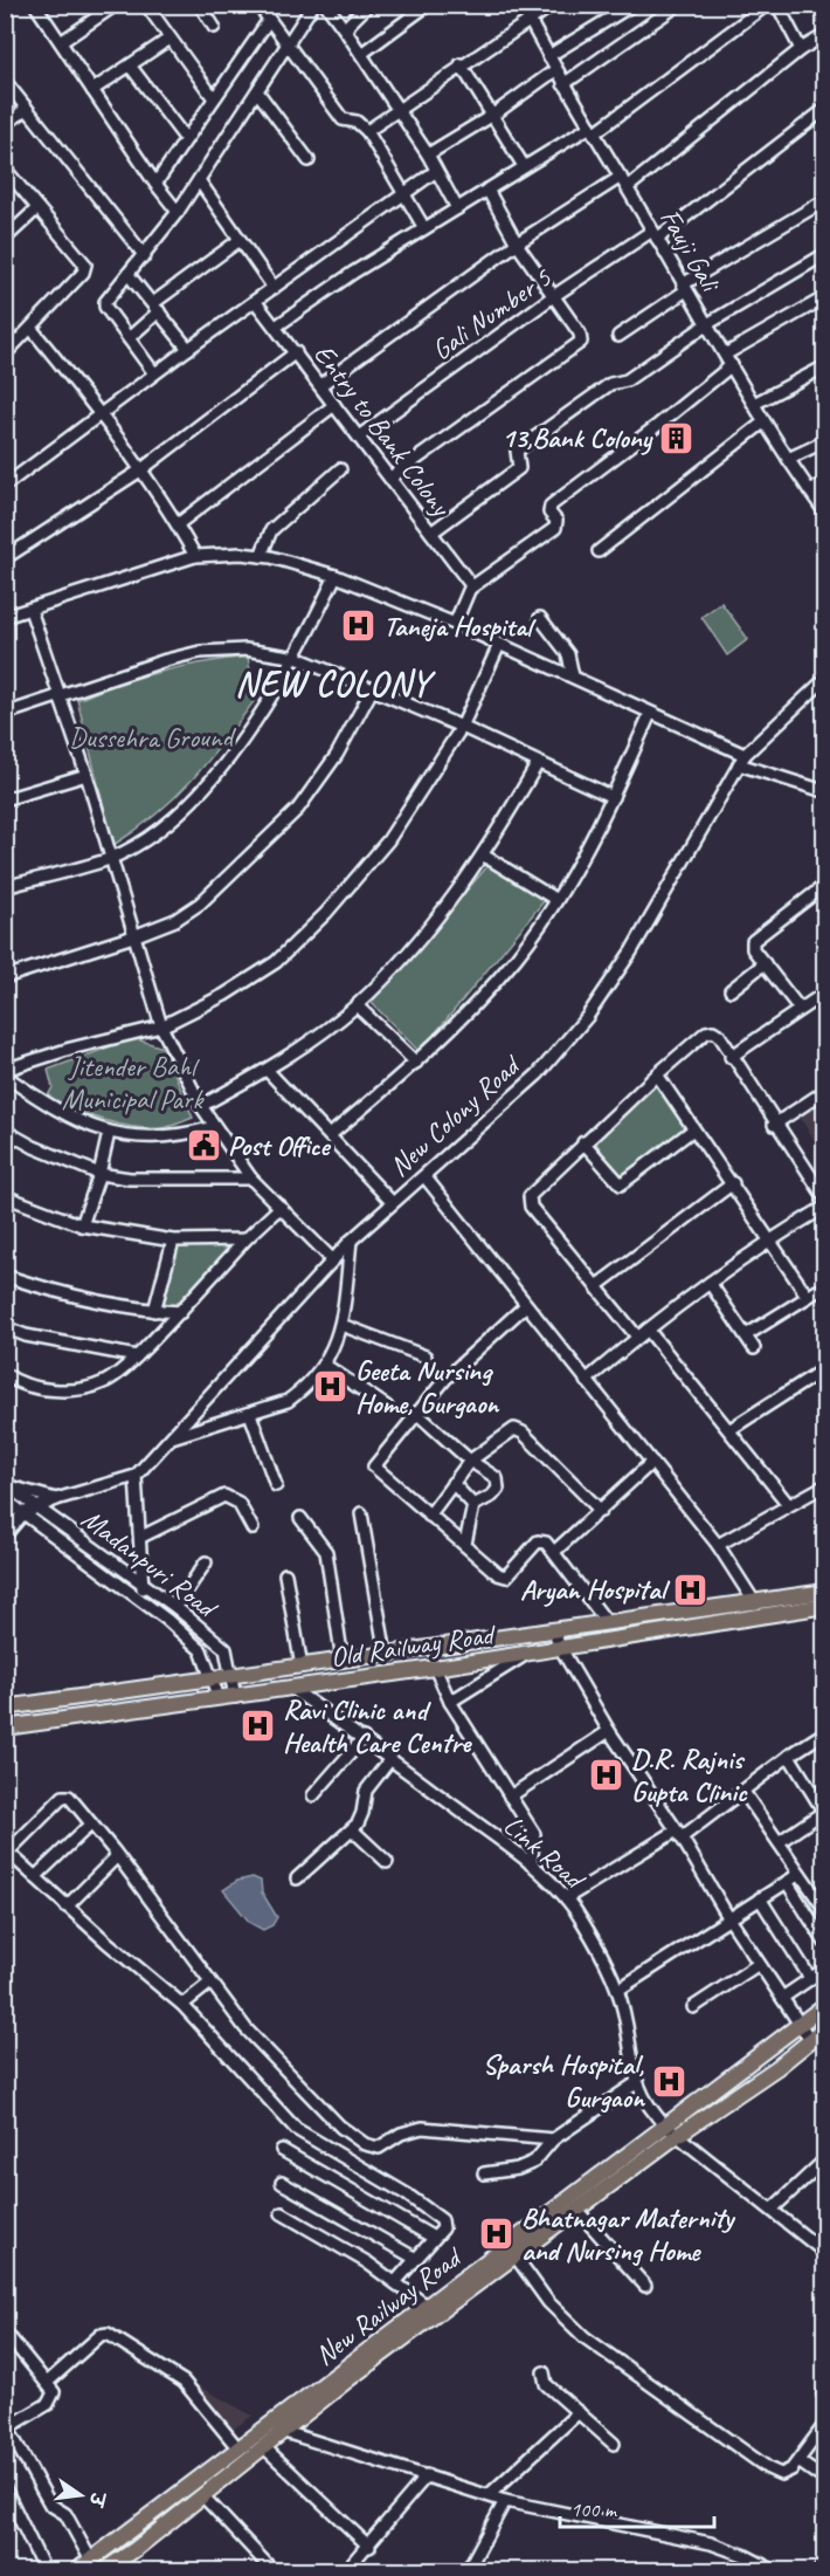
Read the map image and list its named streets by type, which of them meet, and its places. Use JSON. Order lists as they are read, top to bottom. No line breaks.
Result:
{"streets":{"main road":["Old Railway Road","New Railway Road"],"street":["Fauji Gali","Gali Number 5","Entry to Bank Colony","New Colony Road","Madanpuri Road","Link Road"]},"crossings":[["Fauji Gali","Gali Number 5"],["Gali Number 5","Entry to Bank Colony"],["Madanpuri Road","Old Railway Road"],["Old Railway Road","Link Road"],["Link Road","New Railway Road"]],"districts":["NEW COLONY"],"parks":["Dussehra Ground","Jitender Bahl Municipal Park"],"places":{"building":["13,Bank Colony"],"hospital":["Taneja Hospital","Geeta Nursing Home, Gurgaon","Aryan Hospital","Ravi Clinic and Health Care Centre","D.R. Rajnis Gupta Clinic","Sparsh Hospital, Gurgaon","Bhatnagar Maternity and Nursing Home"],"public building":["Post Office"]},"scale_bar":"100 m","north":"right"}
